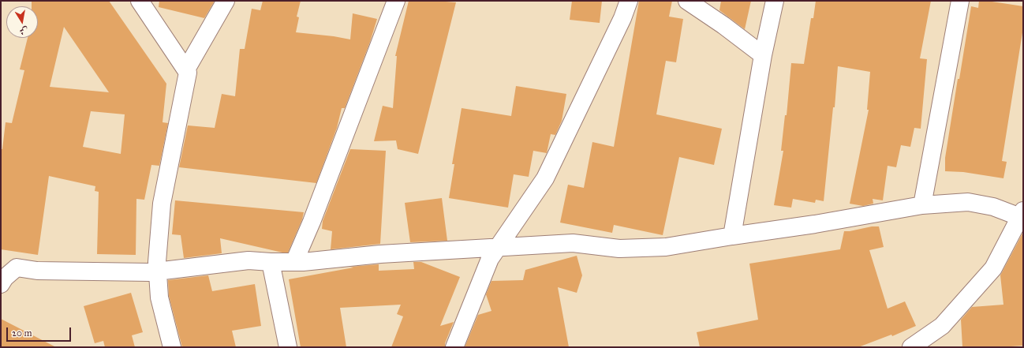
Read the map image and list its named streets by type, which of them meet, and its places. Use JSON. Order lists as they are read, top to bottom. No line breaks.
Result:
{"scale_bar":"20 m","north":"bottom"}
